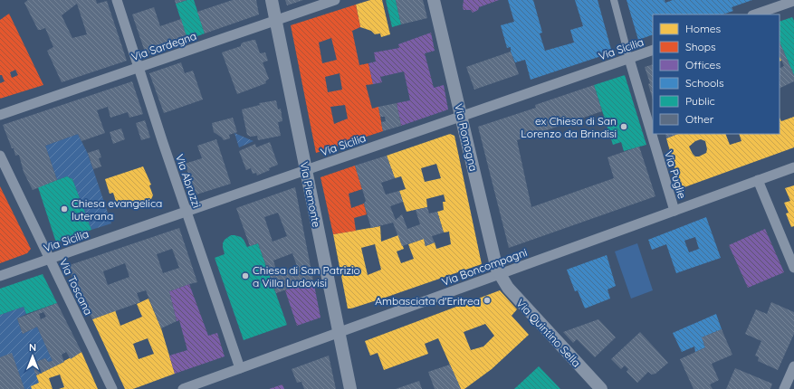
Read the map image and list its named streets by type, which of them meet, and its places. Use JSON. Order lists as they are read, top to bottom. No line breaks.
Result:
{"streets":{"street":["Via Sardegna","Via Sicilia","Via Romagna","Via Puglie","Via Abruzzi","Via Piemonte","Via Boncompagni","Via Toscana","Via Quintino Sella"]},"crossings":[["Via Sardegna","Via Abruzzi"],["Via Sardegna","Via Piemonte"],["Via Sicilia","Via Romagna"],["Via Sicilia","Via Puglie"],["Via Sicilia","Via Abruzzi"],["Via Sicilia","Via Piemonte"],["Via Sicilia","Via Toscana"],["Via Romagna","Via Boncompagni"],["Via Romagna","Via Quintino Sella"],["Via Puglie","Via Boncompagni"],["Via Abruzzi","Via Boncompagni"],["Via Piemonte","Via Boncompagni"],["Via Boncompagni","Via Quintino Sella"]],"places":["ex Chiesa di San Lorenzo da Brindisi","Chiesa evangelica luterana","Chiesa di San Patrizio a Villa Ludovisi","Ambasciata d'Eritrea"],"legend":["Homes","Shops","Offices","Schools","Public","Other"],"north":"top"}
